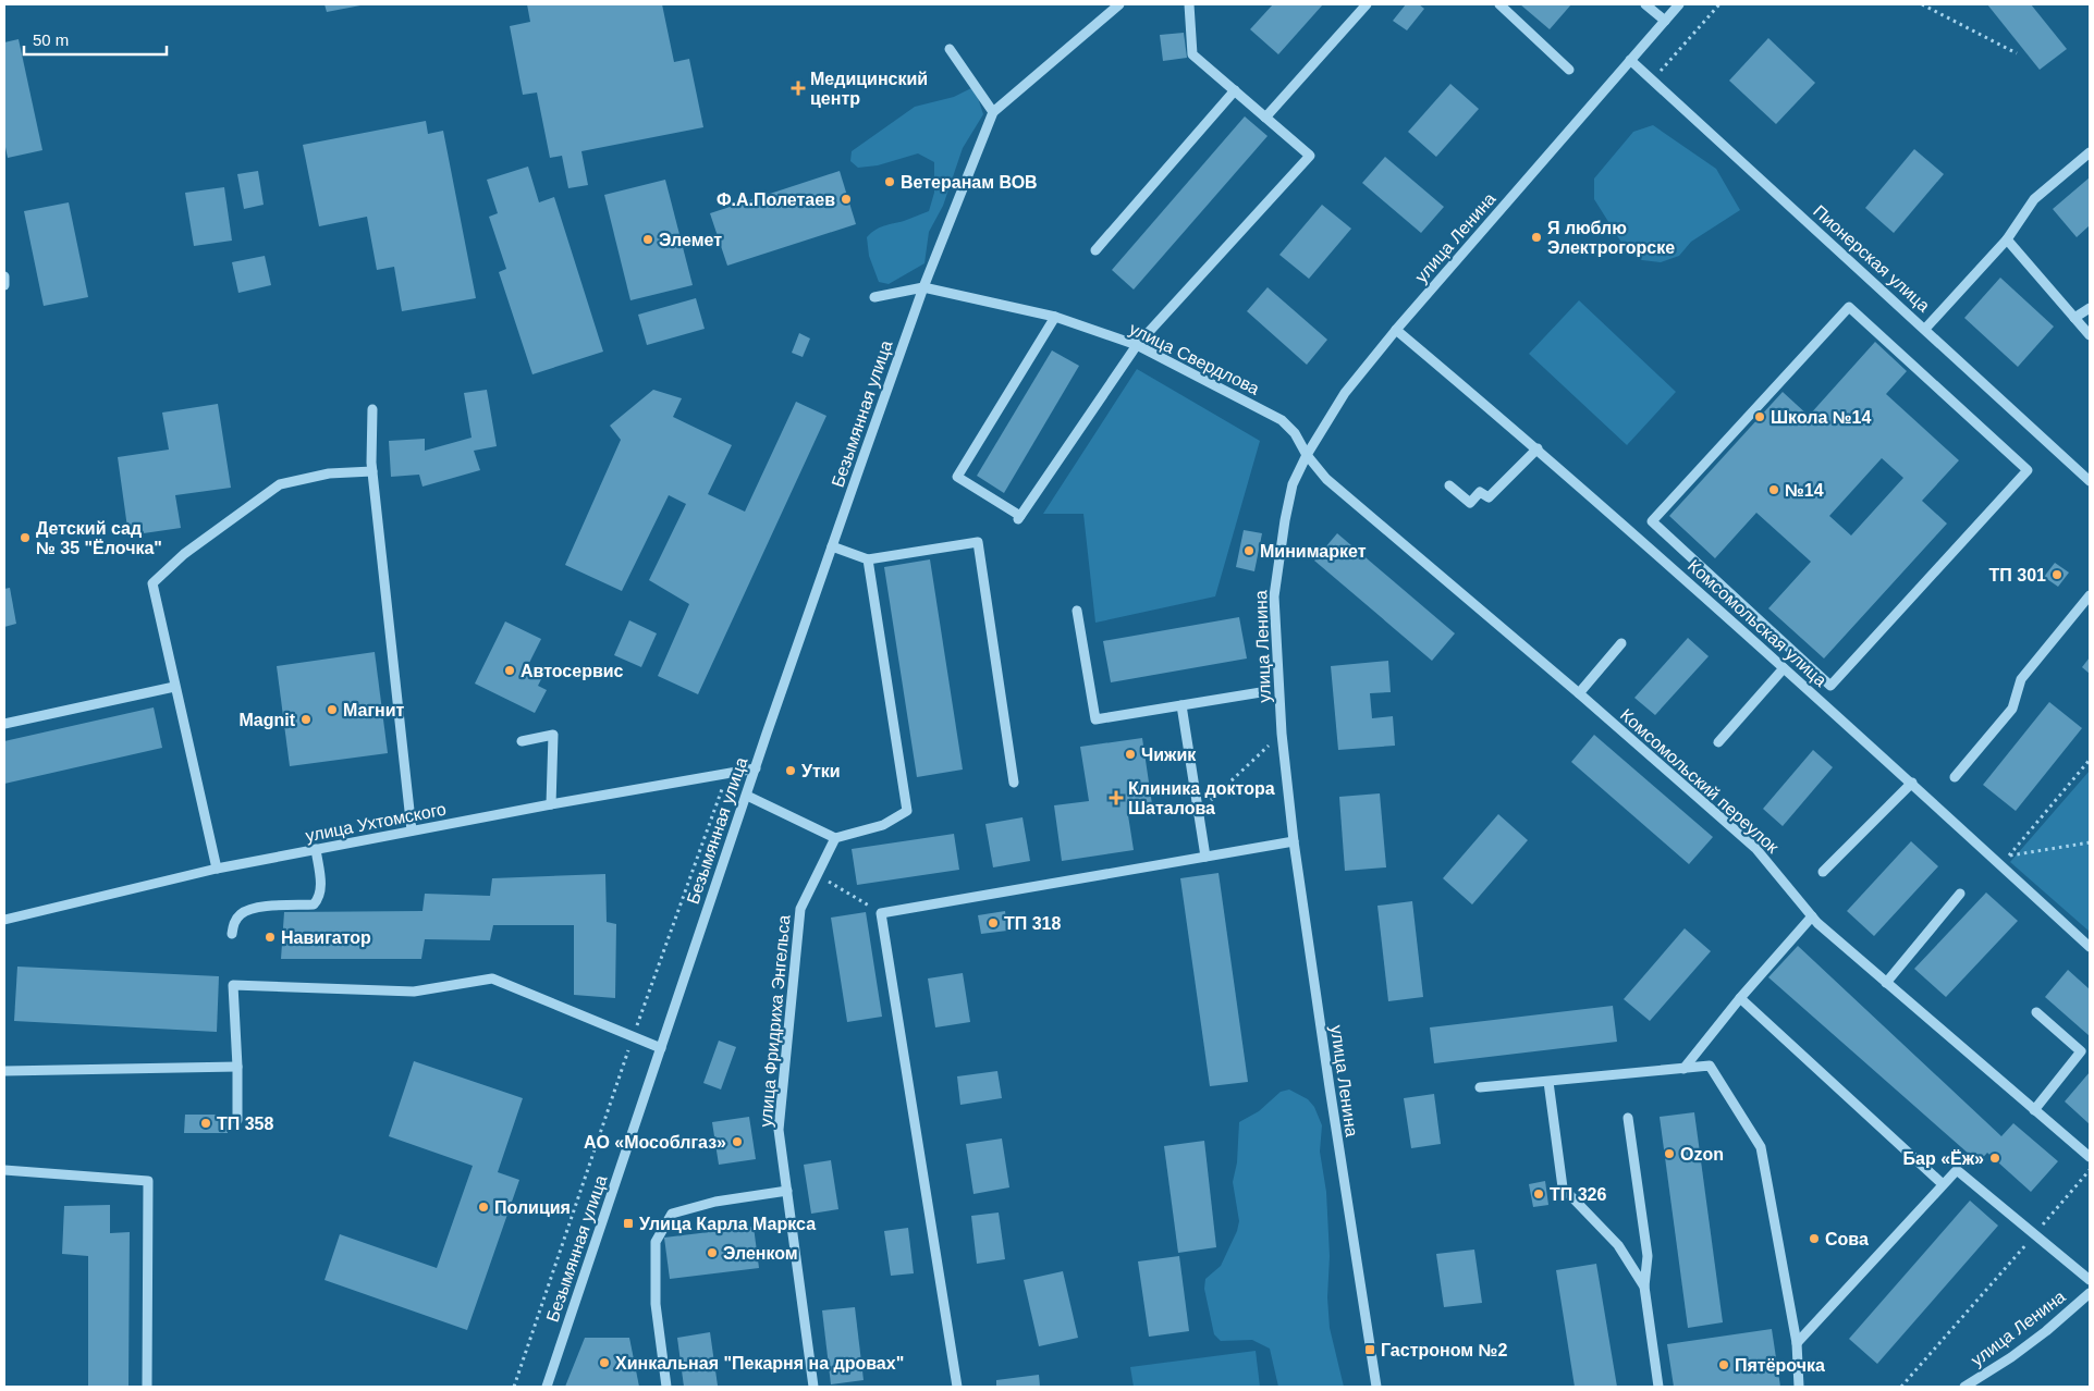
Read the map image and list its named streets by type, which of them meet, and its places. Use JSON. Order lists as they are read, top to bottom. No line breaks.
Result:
{"streets":{"street":["улица Ленина","Пионерская улица","улица Свердлова","Безымянная улица","Комсомольская улица","Комсомольский переулок","улица Ухтомского","улица Фридриха Энгельса"]},"crossings":[["улица Ленина","Пионерская улица"],["улица Ленина","улица Свердлова"],["улица Ленина","Комсомольская улица"],["улица Ленина","Комсомольский переулок"],["улица Свердлова","Безымянная улица"],["улица Свердлова","Комсомольский переулок"],["Безымянная улица","улица Ухтомского"]],"places":{"health":["Медицинский центр","Клиника доктора Шаталова"],"other":["Ветеранам ВОВ","Ф.А.Полетаев","Я люблю Электрогорске","Элемет","Школа №14","№14","Детский сад № 35 \"Ёлочка\"","Минимаркет","ТП 301","Автосервис","Магнит","Magnit","Чижик","Утки","ТП 318","Навигатор","ТП 358","АО «Мособлгаз»","Ozon","Бар «Ёж»","ТП 326","Полиция","Сова","Эленком","Хинкальная \"Пекарня на дровах\"","Пятёрочка"],"transit":["Улица Карла Маркса","Гастроном №2"]},"scale_bar":"50 m"}
